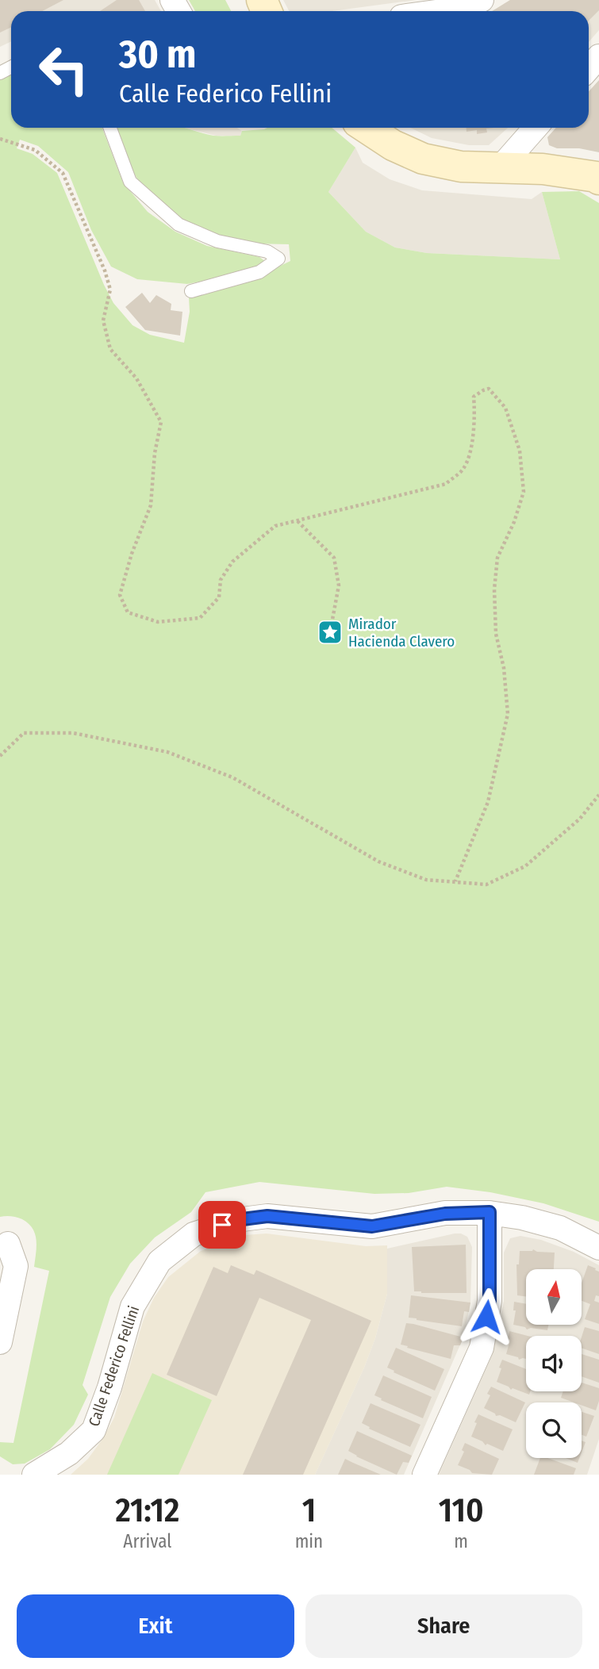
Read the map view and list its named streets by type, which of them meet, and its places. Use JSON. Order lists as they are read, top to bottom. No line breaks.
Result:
{"streets":{"street":["Calle Federico Fellini"]},"places":{"place":["Mirador Hacienda Clavero"]},"north":"top","page":{"turn":["30 m","Calle Federico Fellini"],"eta":["21:12","Arrival","1","min","110","m"],"buttons":["Exit","Share"]}}
